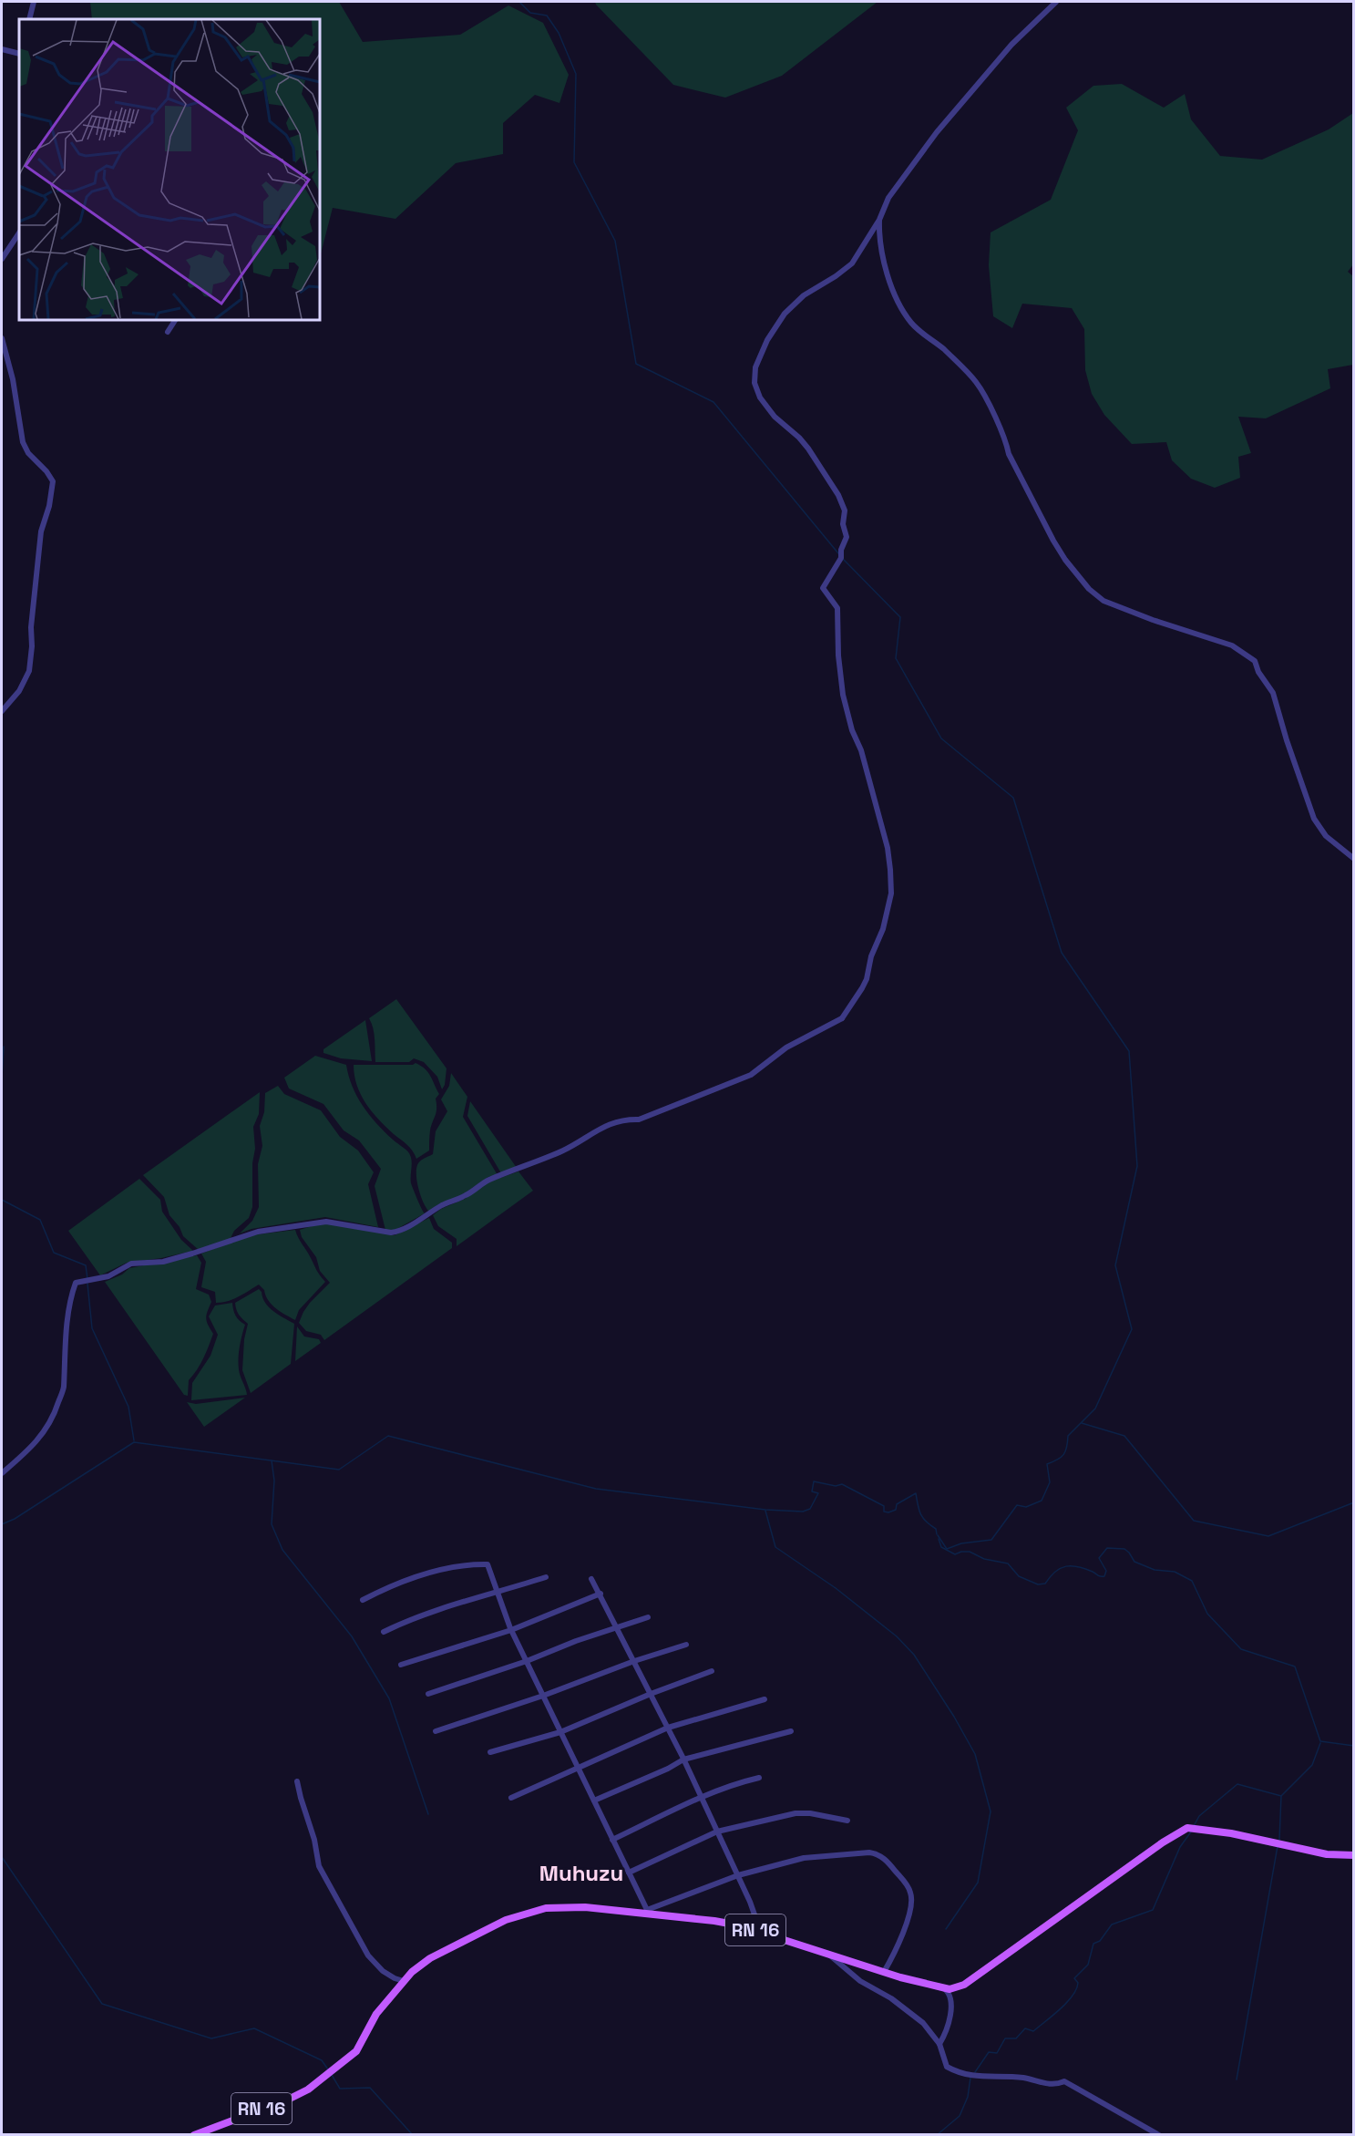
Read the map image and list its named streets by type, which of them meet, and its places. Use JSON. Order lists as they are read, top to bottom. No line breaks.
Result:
{"streets":{"main road":["RN 16"]},"districts":["Muhuzu"]}
